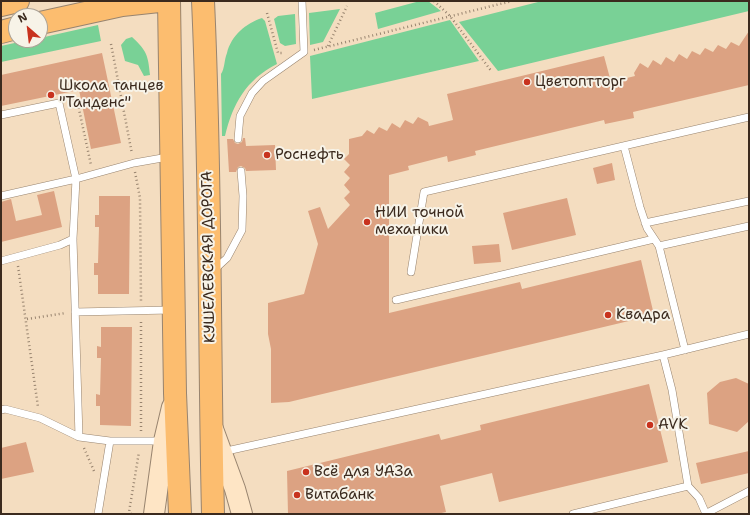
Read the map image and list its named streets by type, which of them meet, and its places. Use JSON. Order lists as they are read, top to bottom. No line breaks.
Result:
{"streets":{"main road":["КУШЕЛЕВСКАЯ ДОРОГА"]},"places":["Цветоптторг","Школа танцев \"Танденс\"","Роснефть","НИИ точной механики","Квадра","AVK","Всё для УАЗа","Витабанк"],"north":"top left"}
